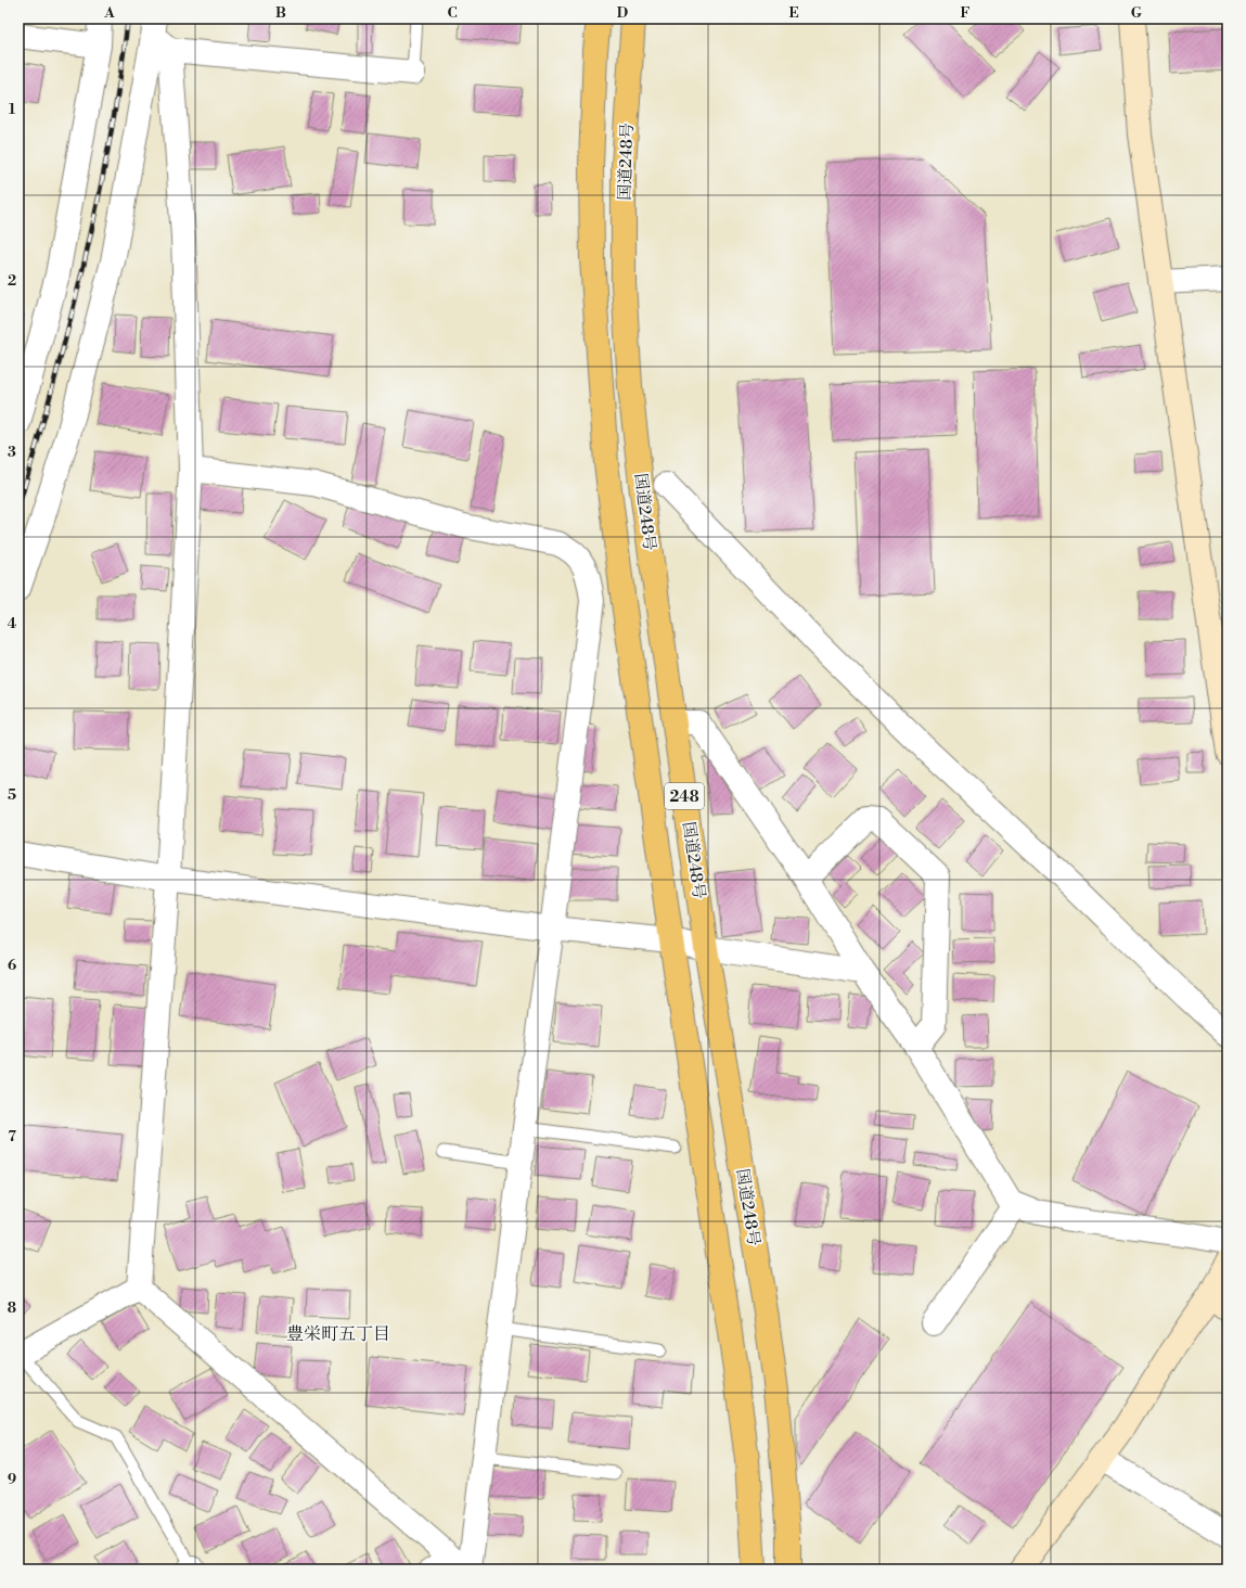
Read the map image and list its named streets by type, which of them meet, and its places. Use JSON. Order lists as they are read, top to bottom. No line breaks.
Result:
{"streets":{"highway":["国道248号","248"]},"districts":["豊栄町五丁目"],"grid":{"columns":["A","B","C","D","E","F","G"],"rows":["1","2","3","4","5","6","7","8","9"]}}
